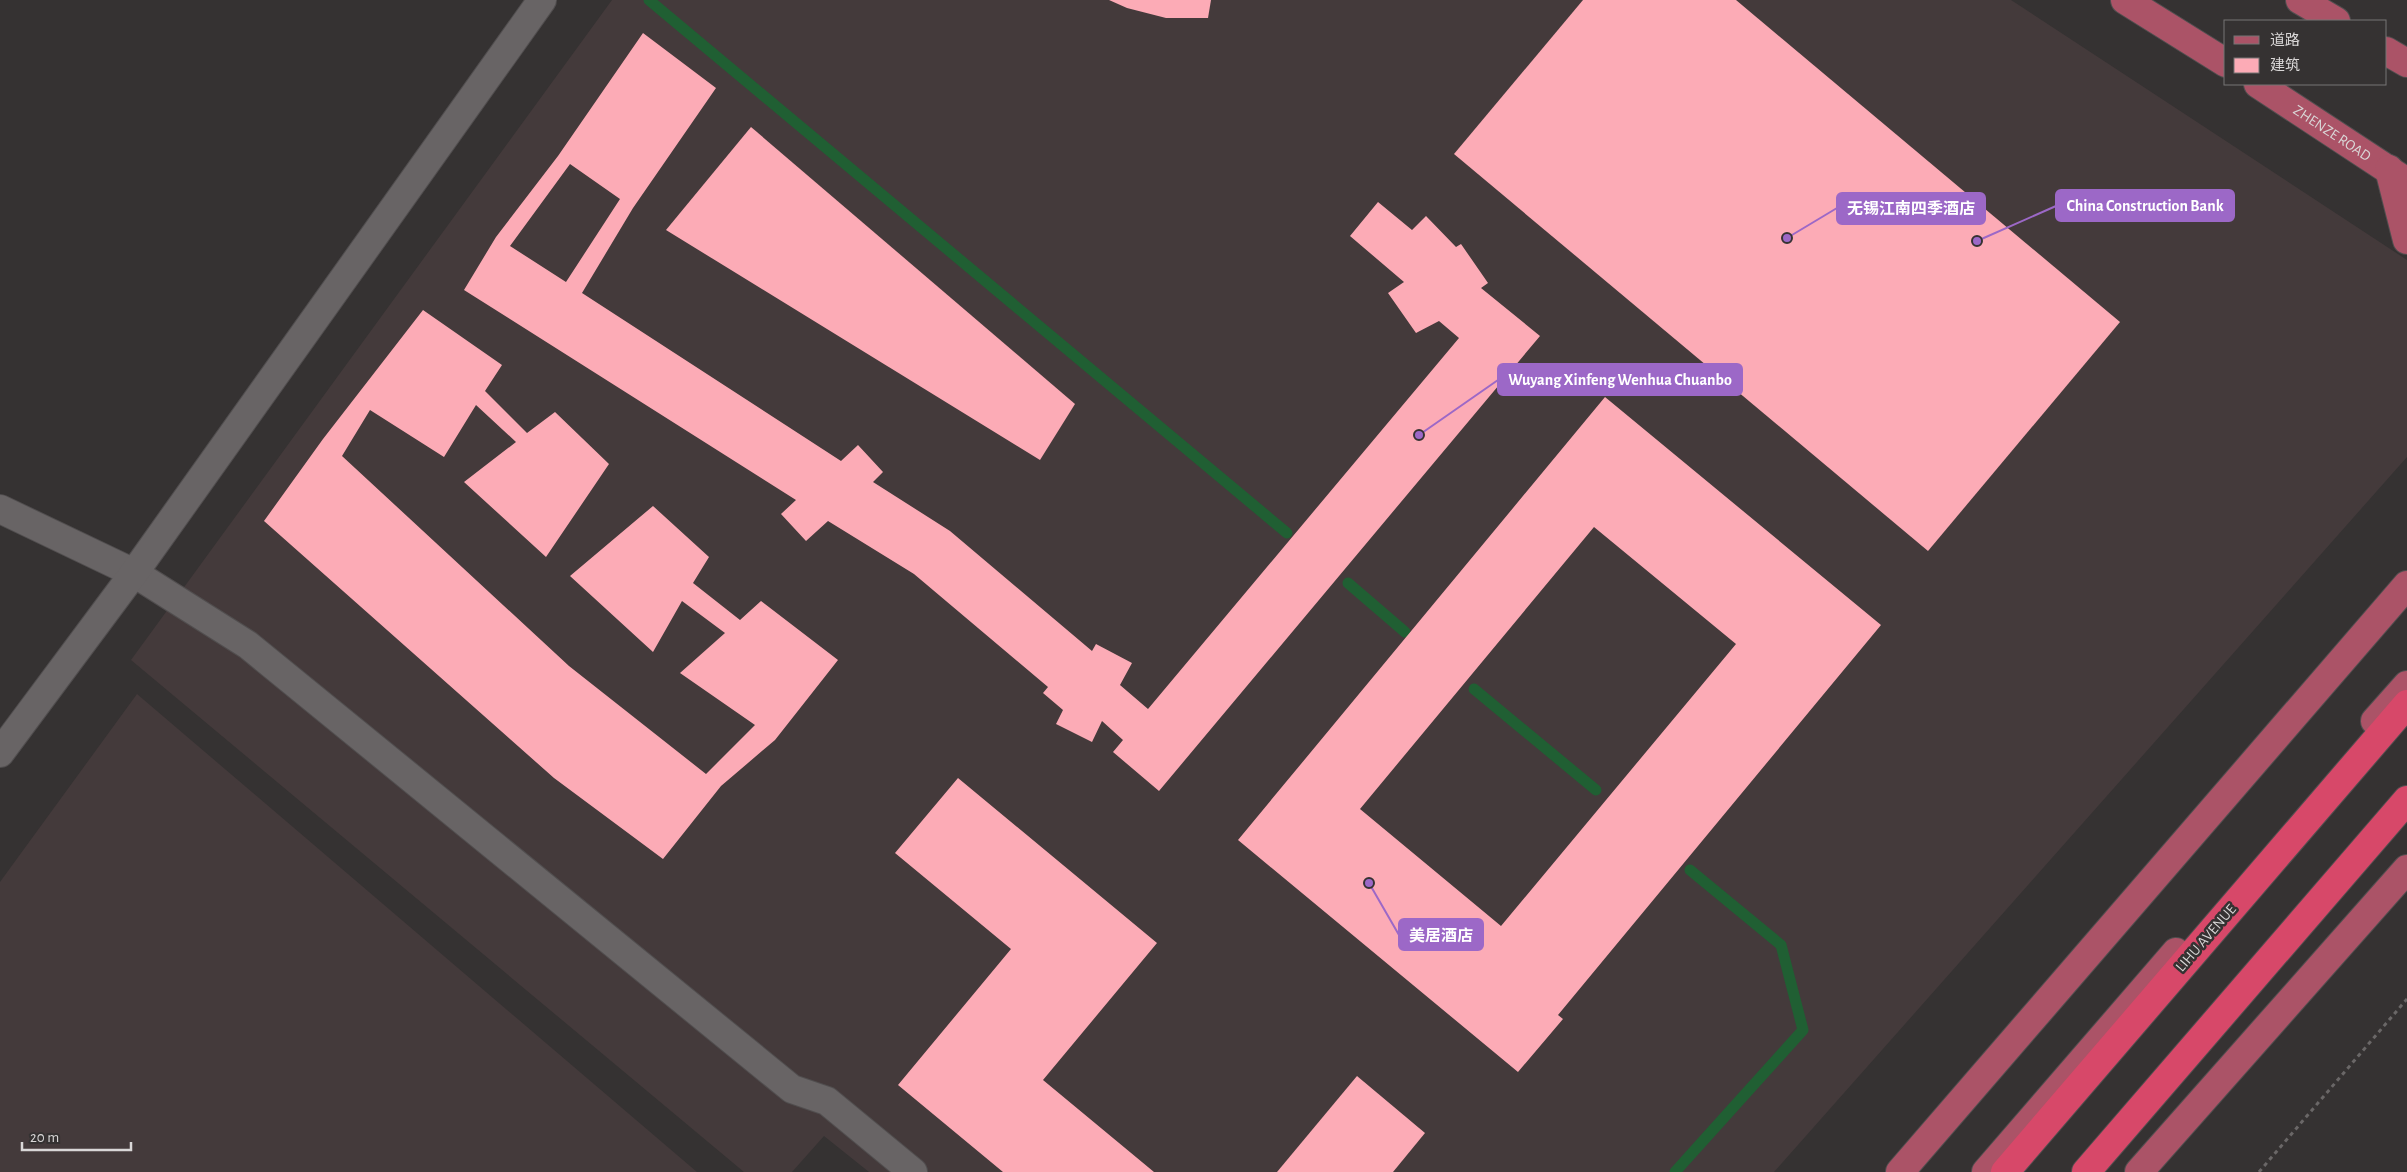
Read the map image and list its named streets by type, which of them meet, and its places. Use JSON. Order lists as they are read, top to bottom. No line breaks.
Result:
{"streets":{"highway":["LIHU AVENUE"],"main road":["ZHENZE ROAD"]},"places":["无锡江南四季酒店","China Construction Bank","Wuyang Xinfeng Wenhua Chuanbo","美居酒店"],"legend":["道路","建筑"],"scale_bar":"20 m"}
